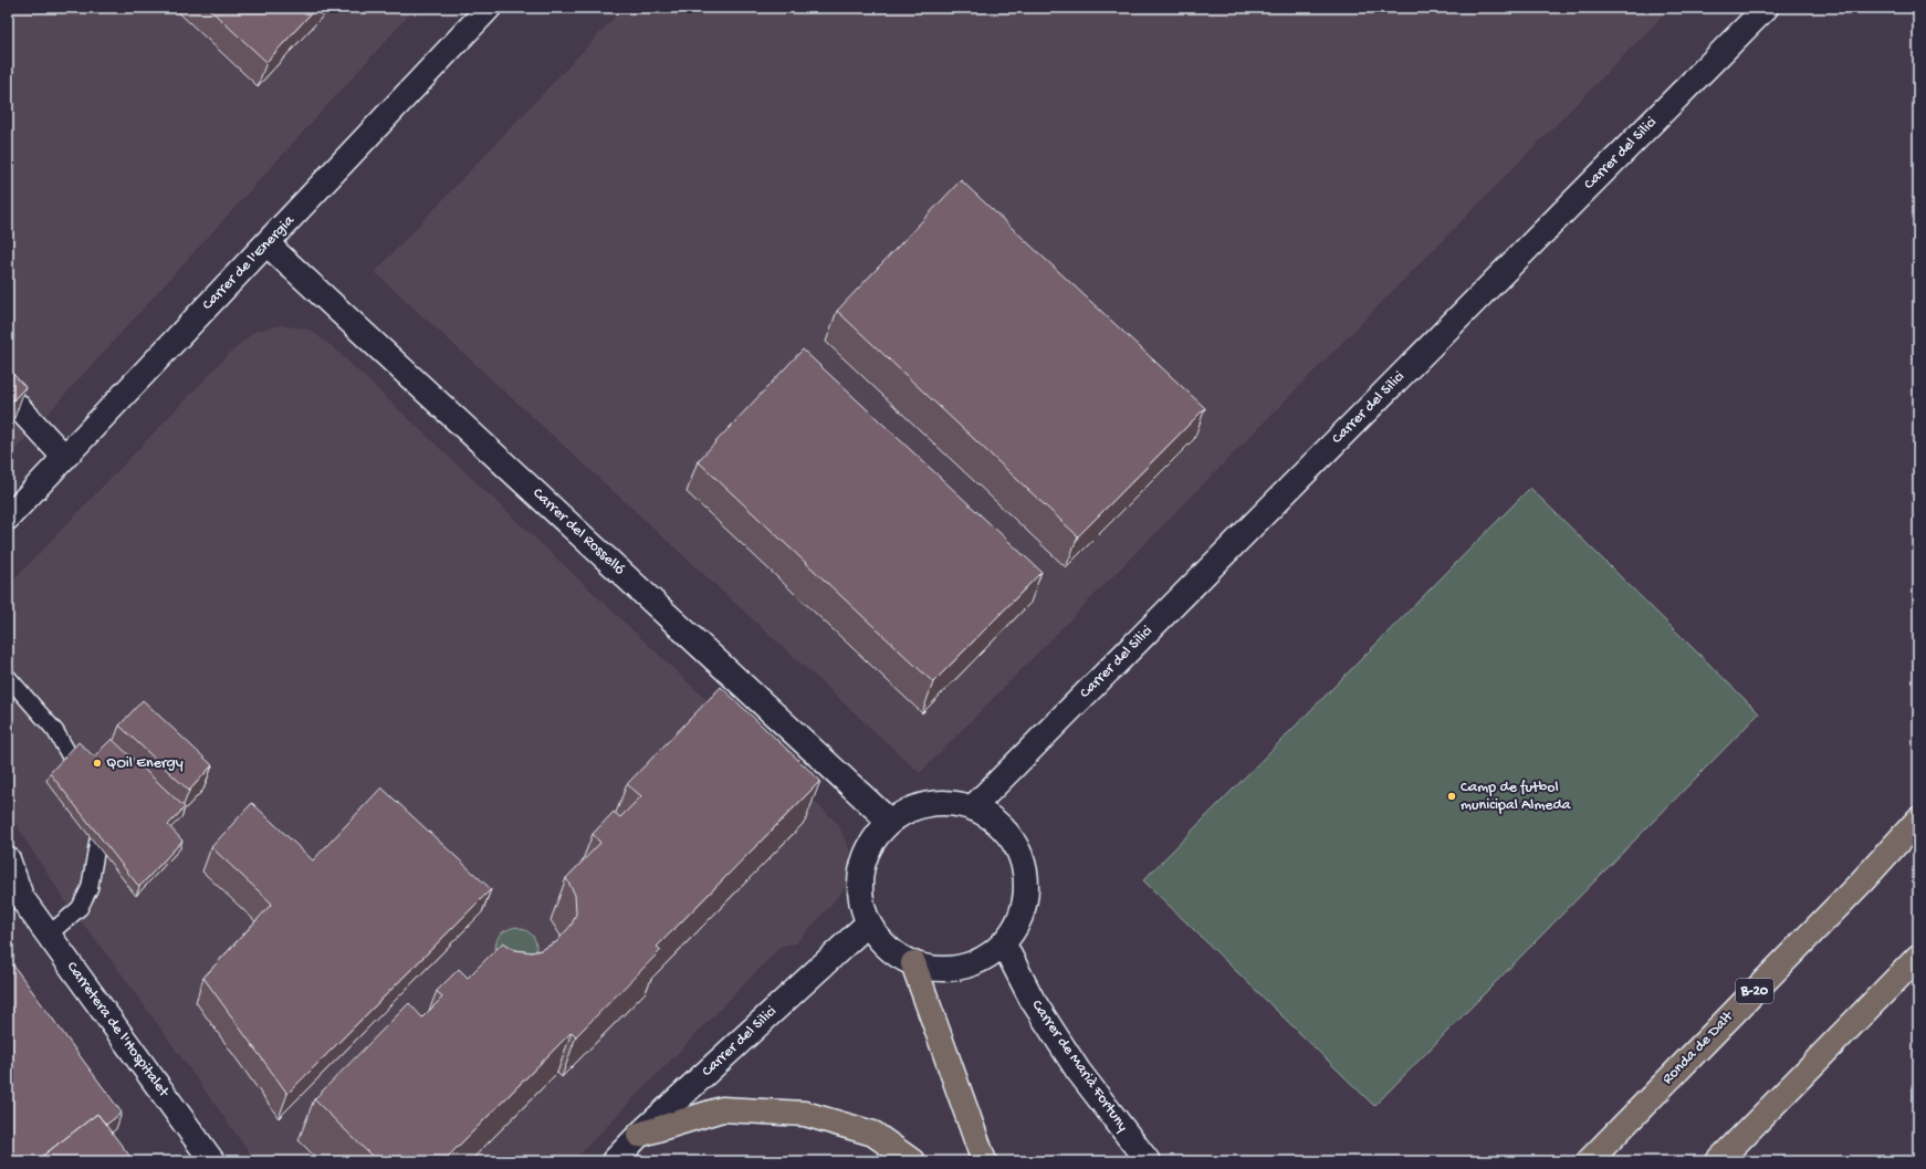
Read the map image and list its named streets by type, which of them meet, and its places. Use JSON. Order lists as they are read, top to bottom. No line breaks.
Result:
{"streets":{"highway":["B-20","Ronda de Dalt"],"street":["Carrer del Silici","Carrer de l'Energia","Carrer del Rosselló","Carretera de l'Hospitalet","Carrer de Marià Fortuny"]},"crossings":[["Carrer de l'Energia","Carrer del Rosselló"]],"places":["QOil Energy","Camp de futbol municipal Almeda"]}
